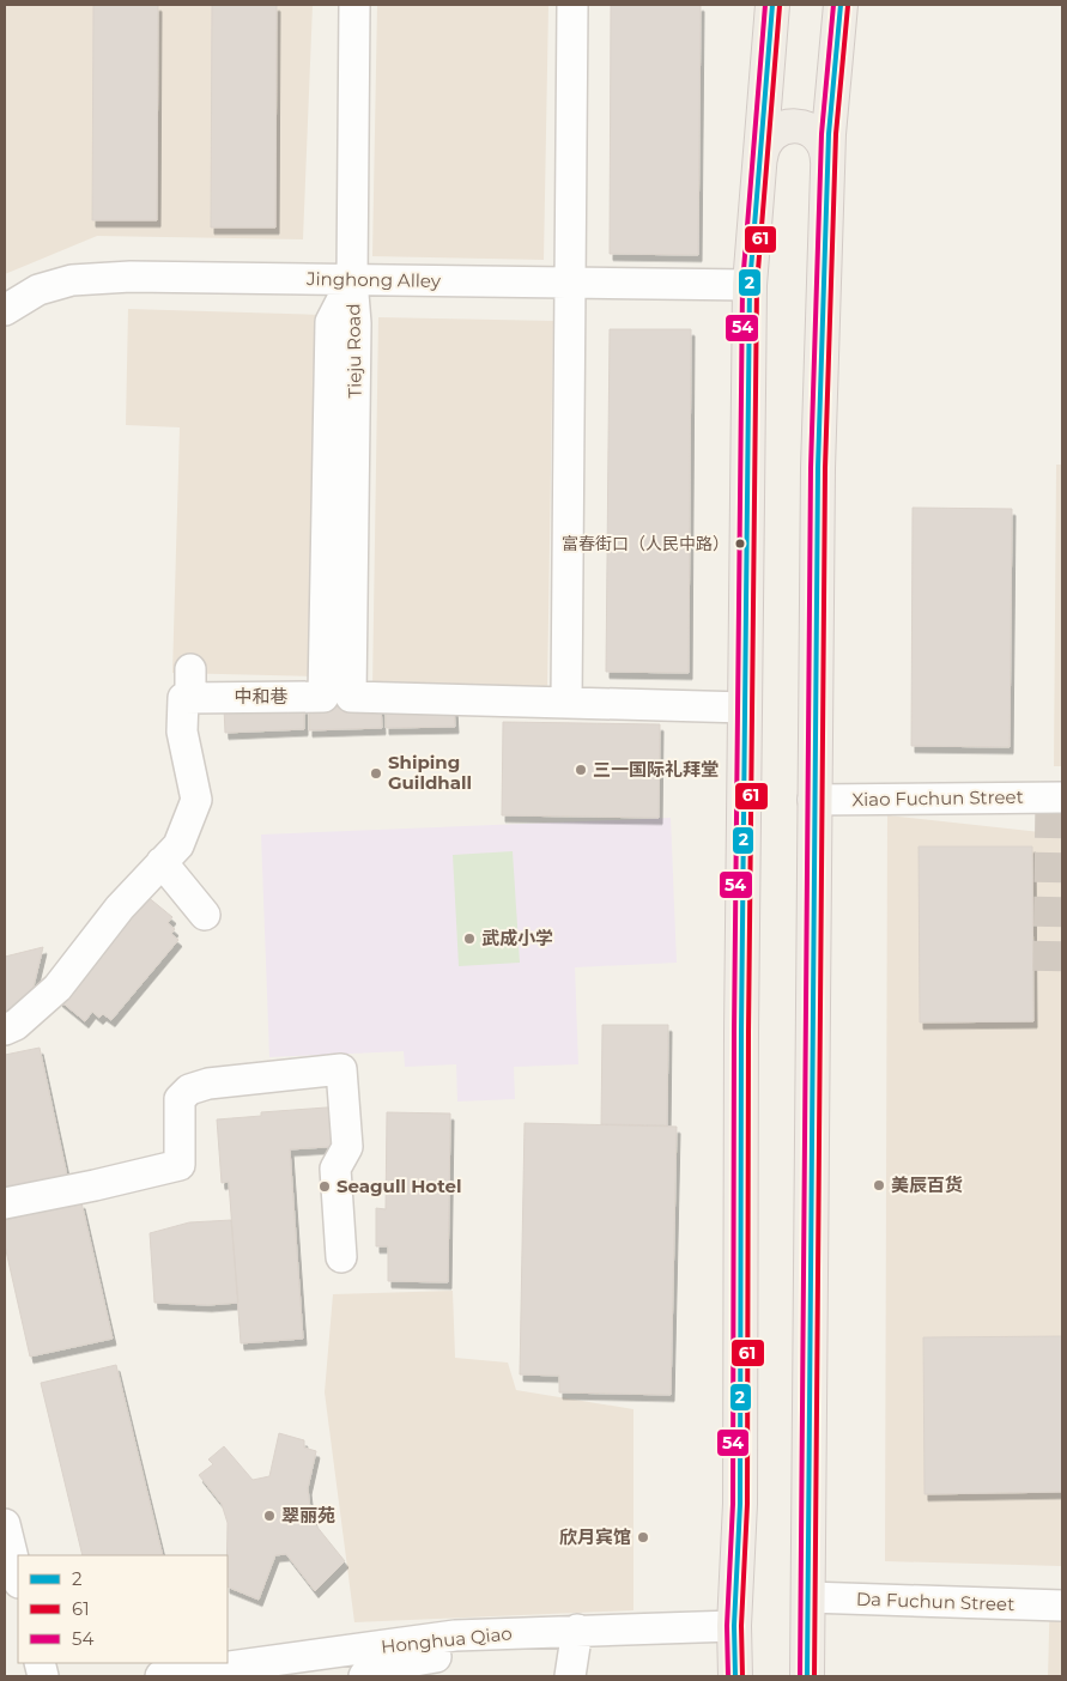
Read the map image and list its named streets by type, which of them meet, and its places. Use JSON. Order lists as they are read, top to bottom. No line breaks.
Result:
{"streets":{"street":["Jinghong Alley","Tieju Road","中和巷","Xiao Fuchun Street","Da Fuchun Street","Honghua Qiao"]},"crossings":[["Jinghong Alley","Tieju Road"],["Jinghong Alley","中和巷"],["Tieju Road","中和巷"]],"places":["富春街口（人民中路）","三一国际礼拜堂","Shiping Guildhall","武成小学","美辰百货","Seagull Hotel","翠丽苑","欣月宾馆"],"lines":["transit line 2","transit line 54","transit line 61"],"legend":["2","61","54"]}
